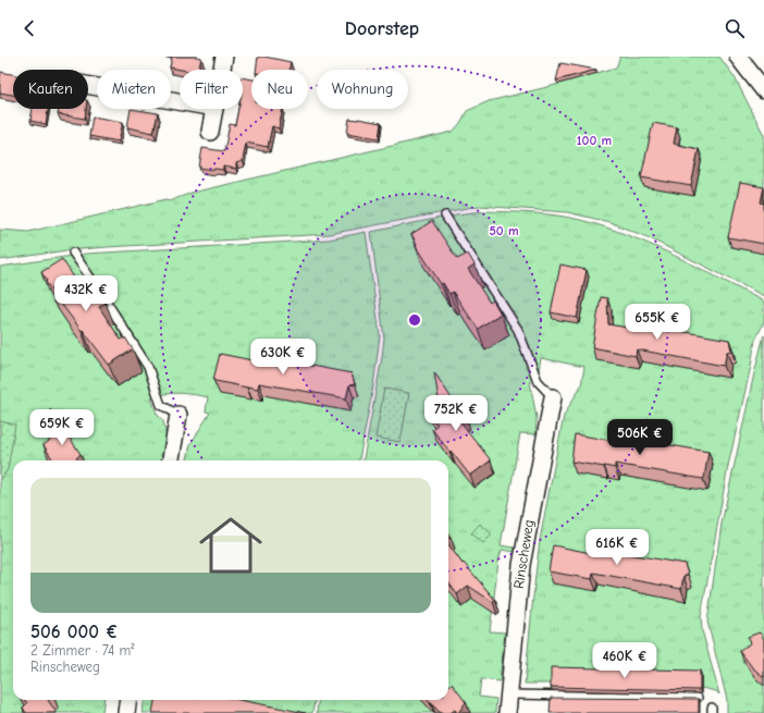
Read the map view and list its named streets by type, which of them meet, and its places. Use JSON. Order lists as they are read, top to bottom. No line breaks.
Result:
{"streets":{"street":["Rinscheweg"]},"page":{"header":"Doorstep","chip":["Kaufen","Mieten","Filter","Neu","Wohnung"],"price":["432K €","655K €","630K €","752K €","659K €","506K €","616K €","460K €"],"list":[{"name":"506 000 €","note":"2 Zimmer · 74 m² · Rinscheweg"}]},"rings":["100 m","50 m"]}
